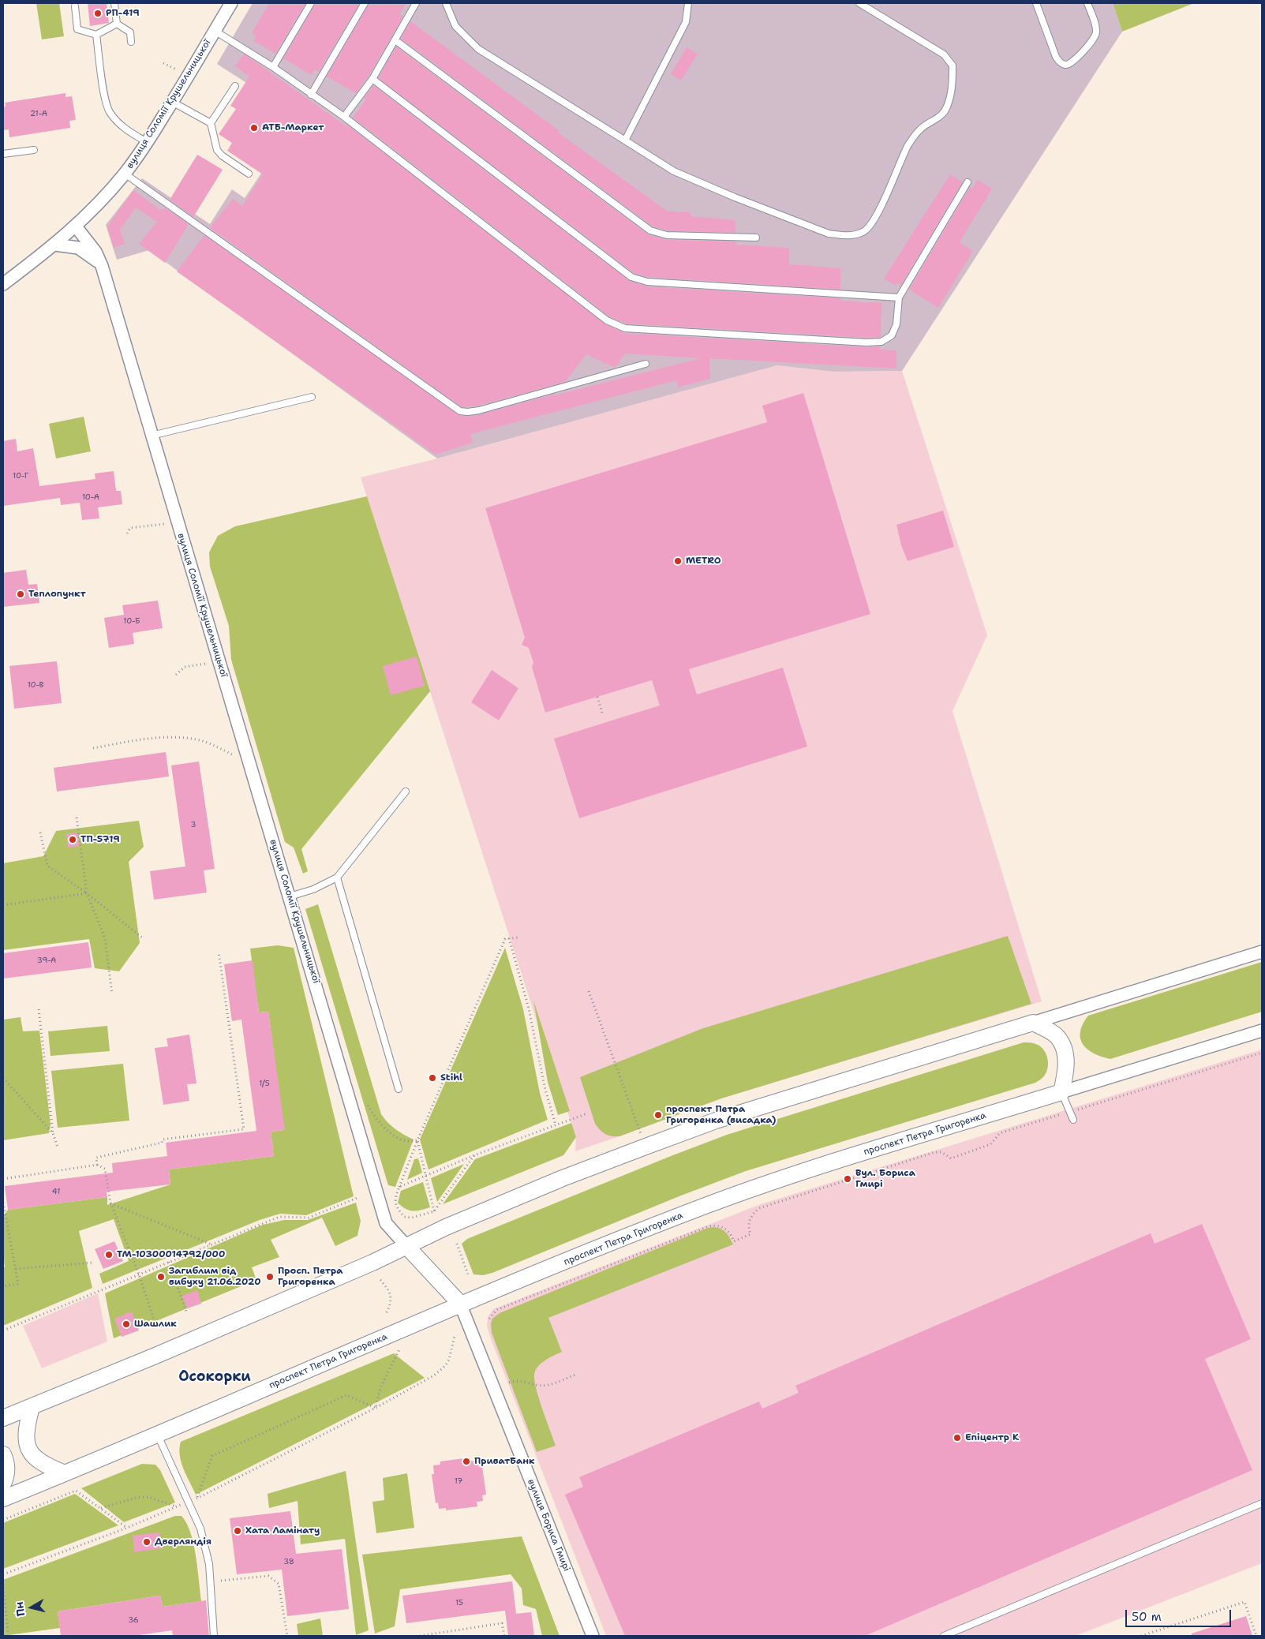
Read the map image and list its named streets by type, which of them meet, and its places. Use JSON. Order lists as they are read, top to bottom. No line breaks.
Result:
{"streets":{"street":["вулиця Соломії Крушельницької","проспект Петра Григоренка","вулиця Бориса Гмирі"]},"crossings":[["проспект Петра Григоренка","вулиця Бориса Гмирі"]],"districts":["Осокорки"],"places":["РП-419","АТБ-Маркет","METRO","Теплопункт","ТП-5719","Stihl","проспект Петра Григоренка (висадка)","Вул. Бориса Гмирі","ТМ-10300014792/000","Загиблим від вибуху 21.06.2020","Просп. Петра Григоренка","Шашлик","Епіцентр К","ПриватБанк","Хата Ламінату","Дверляндія"],"house_numbers":["21-А","10-Г","10-А","10-Б","10-В","3","39-А","1/5","41","17","38","15","36"],"scale_bar":"50 m","north":"left"}
